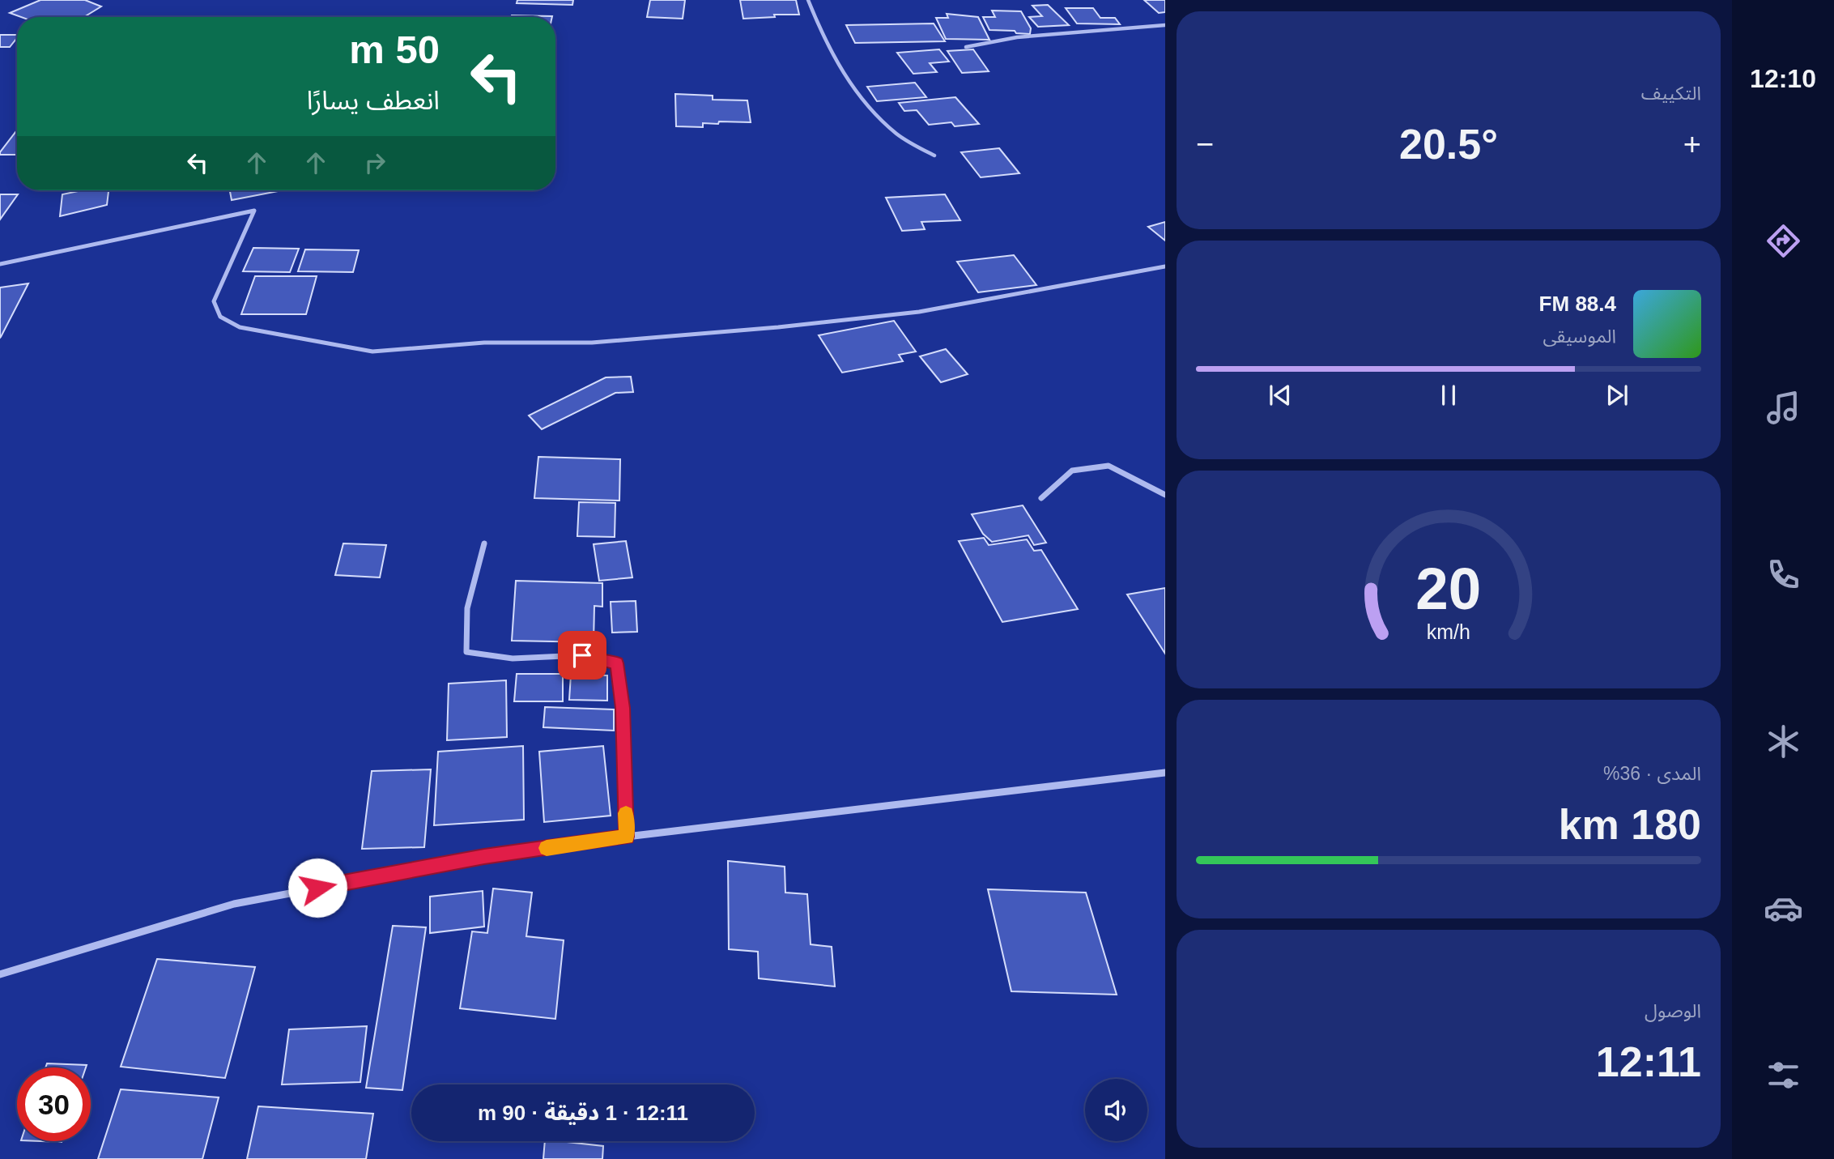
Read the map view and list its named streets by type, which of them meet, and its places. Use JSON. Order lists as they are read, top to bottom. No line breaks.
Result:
{"page":{"tabs":"12:10","tile":["التكييف",["المدى · 36%","180 km"],["الوصول","12:11"]],"turn":["50 m","انعطف يسارًا"],"heat":["−","20.5°","+"],"song":["88.4 FM","الموسيقى"],"limit":"30","trip":"12:11 · 1 دقيقة · 90 m","gauge":["20","km/h"]}}
